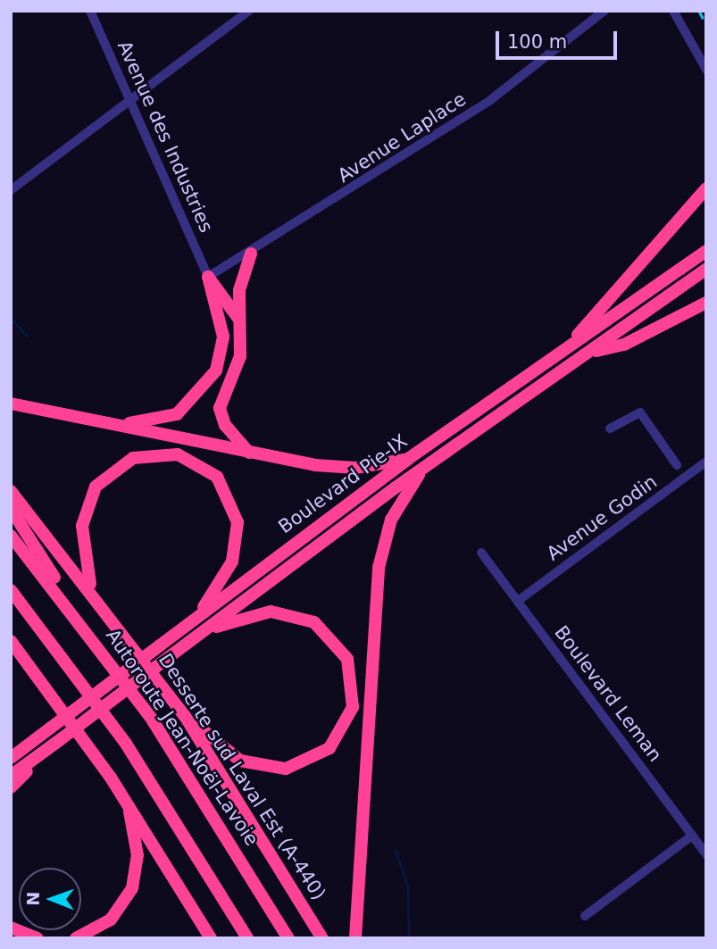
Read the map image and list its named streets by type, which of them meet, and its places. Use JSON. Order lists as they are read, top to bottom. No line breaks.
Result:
{"streets":{"highway":["Boulevard Pie-IX","Autoroute Jean-Noël-Lavoie","Desserte sud Laval Est (A-440)"],"street":["Avenue des Industries","Avenue Laplace","Avenue Godin","Boulevard Leman"]},"crossings":[["Avenue des Industries","Avenue Laplace"],["Avenue Godin","Boulevard Leman"]],"scale_bar":"100 m","north":"left"}
